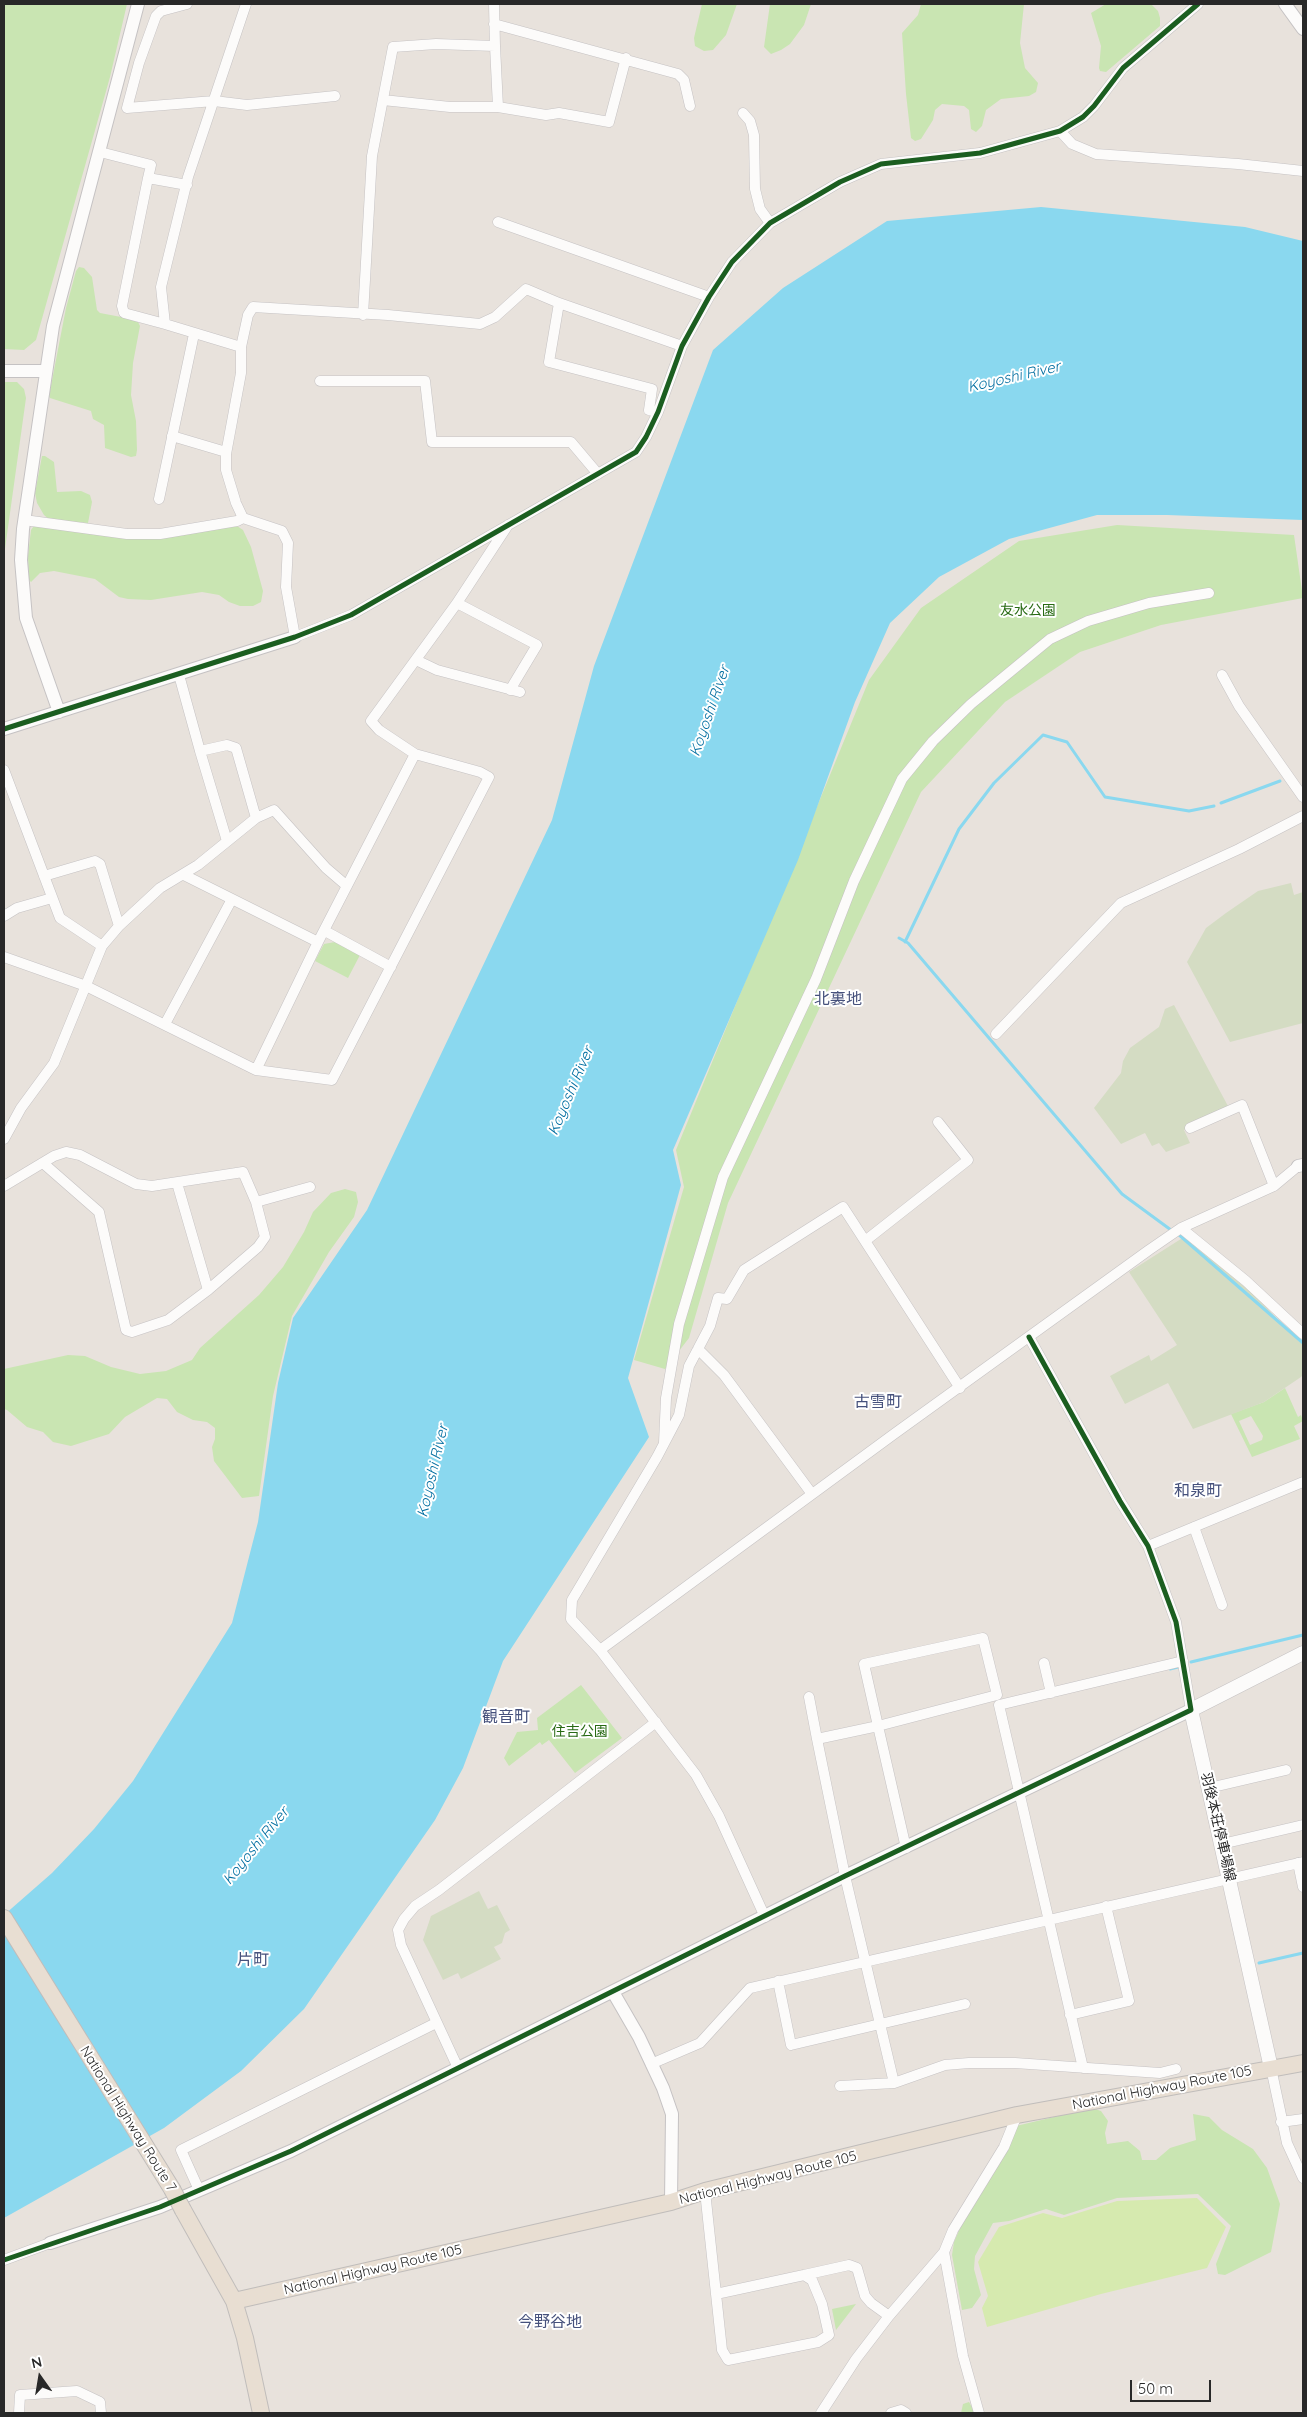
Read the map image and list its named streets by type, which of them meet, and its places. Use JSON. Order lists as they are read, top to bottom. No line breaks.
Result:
{"streets":{"highway":["National Highway Route 105","National Highway Route 7"],"main road":["羽後本荘停車場線"]},"crossings":[["羽後本荘停車場線","National Highway Route 105"],["National Highway Route 105","National Highway Route 7"]],"districts":["北裏地","古雪町","和泉町","観音町","片町","今野谷地"],"water":["Koyoshi River"],"parks":["友水公園","住吉公園"],"scale_bar":"50 m","north":"top"}
